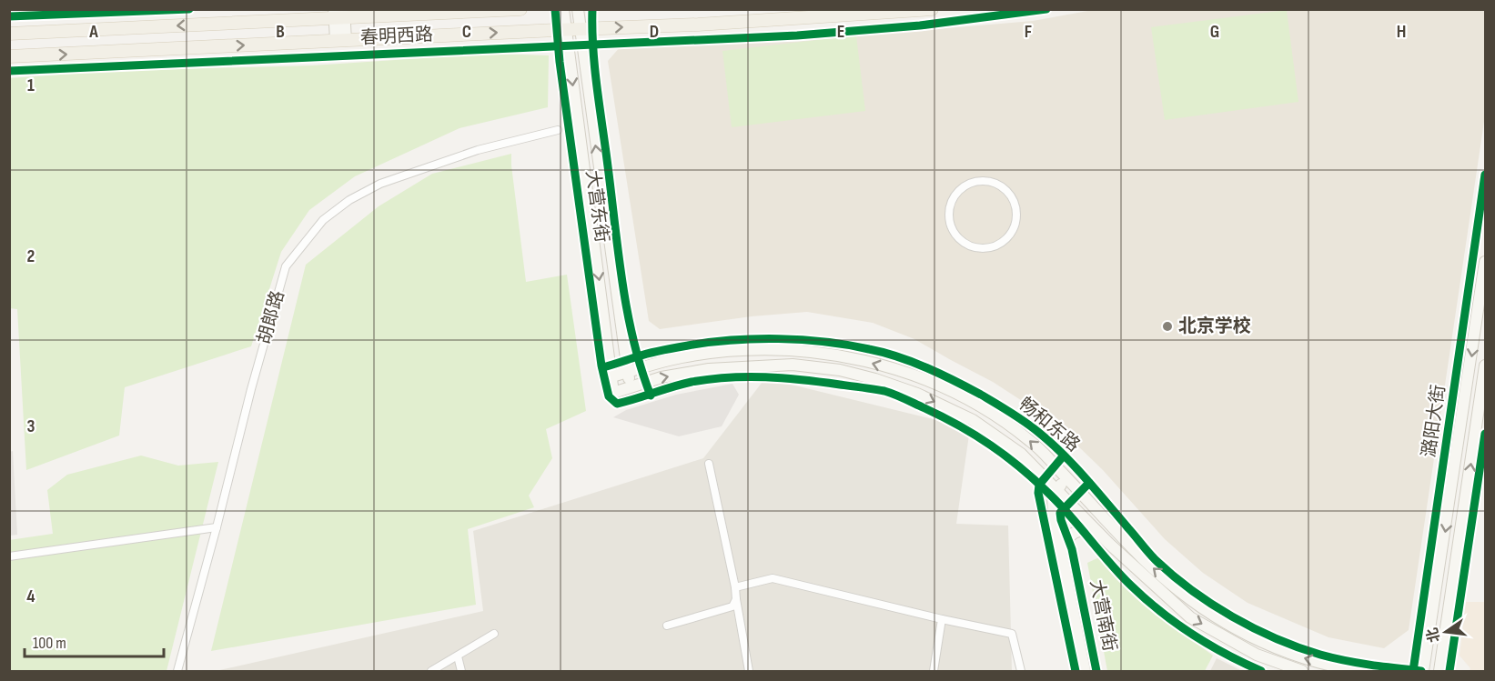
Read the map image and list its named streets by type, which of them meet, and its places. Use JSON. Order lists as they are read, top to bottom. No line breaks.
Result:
{"streets":{"main road":["春明西路","大营东街","潞阳大街","畅和东路","大营南街"],"street":["胡郎路"]},"crossings":[["春明西路","大营东街"],["大营东街","畅和东路"]],"places":["北京学校"],"scale_bar":"100 m","north":"left","grid":{"columns":["A","B","C","D","E","F","G","H"],"rows":["1","2","3","4"]}}
